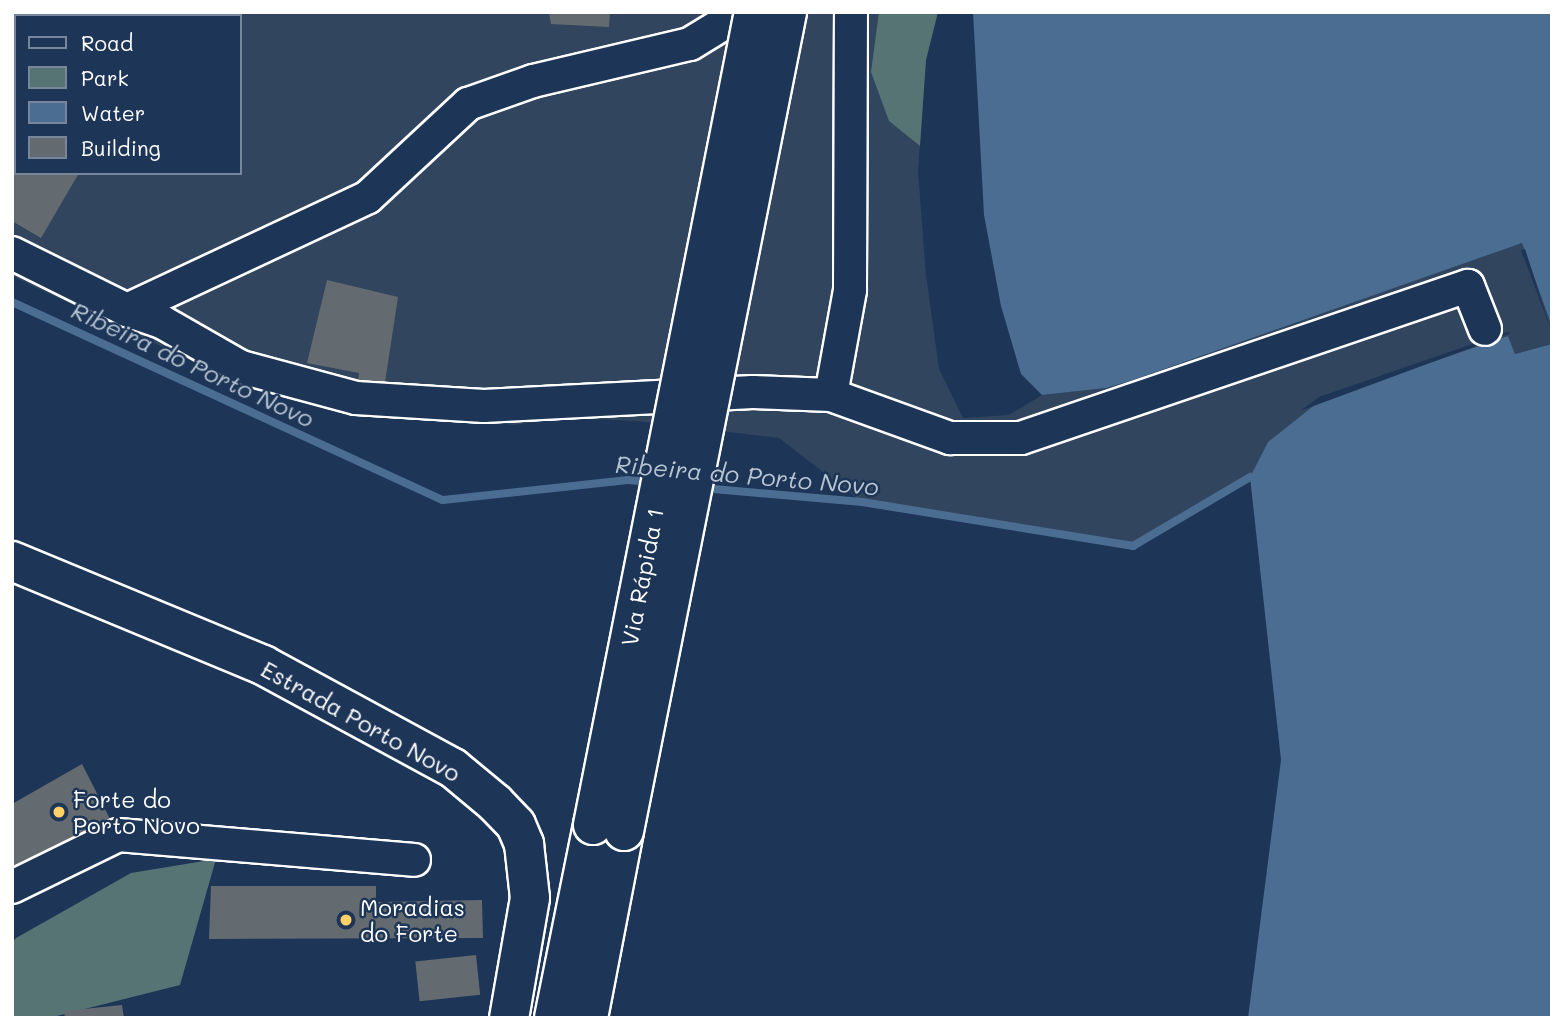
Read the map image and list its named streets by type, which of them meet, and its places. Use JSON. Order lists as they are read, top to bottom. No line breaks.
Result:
{"streets":{"main road":["Via Rápida 1","Estrada Porto Novo"]},"water":["Ribeira do Porto Novo"],"places":["Forte do Porto Novo","Moradias do Forte"],"legend":["Road","Park","Water","Building"]}
